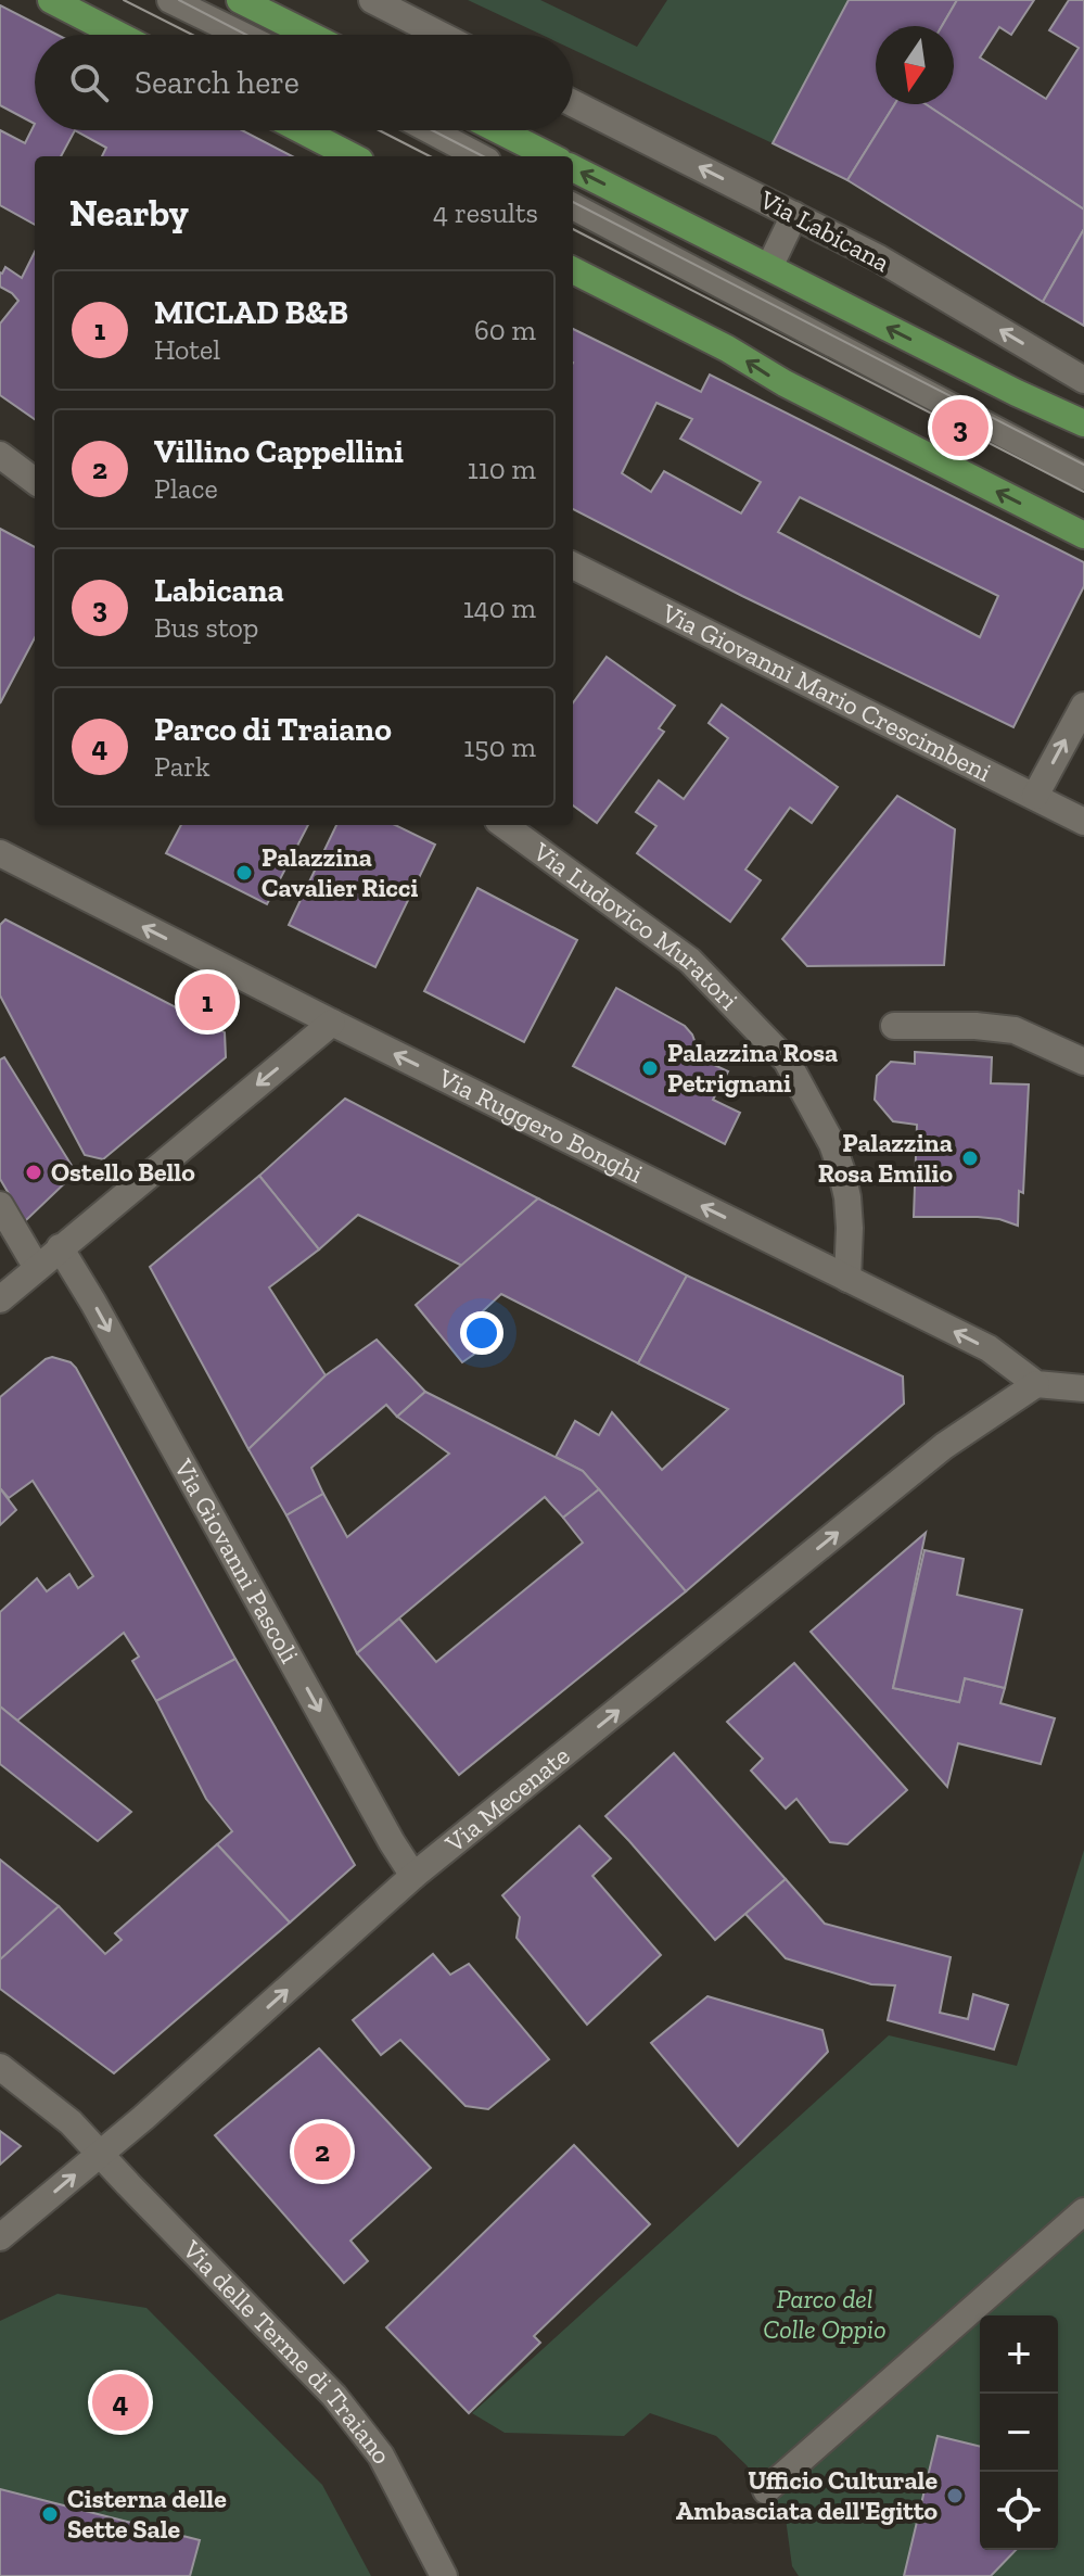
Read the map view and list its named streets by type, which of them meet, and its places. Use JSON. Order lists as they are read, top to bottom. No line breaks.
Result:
{"streets":{"street":["Via Labicana","Via Giovanni Mario Crescimbeni","Via Ludovico Muratori","Via Ruggero Bonghi","Via Giovanni Pascoli","Via Mecenate","Via delle Terme di Traiano"]},"crossings":[["Via Ludovico Muratori","Via Ruggero Bonghi"],["Via Ruggero Bonghi","Via Mecenate"],["Via Giovanni Pascoli","Via Mecenate"],["Via Mecenate","Via delle Terme di Traiano"]],"one_way":["Via Ruggero Bonghi","Via Giovanni Pascoli","Via Mecenate"],"parks":["Parco del Colle Oppio"],"places":["Palazzina Cavalier Ricci","Palazzina Rosa Petrignani","Palazzina Rosa Emilio","Ostello Bello","Ufficio Culturale Ambasciata dell'Egitto","Cisterna delle Sette Sale"],"north":"bottom","page":{"search":"Search here","heading":["Nearby","4 results"],"list":[{"mark":"1","name":"MICLAD B&B","note":"Hotel","value":"60 m"},{"mark":"2","name":"Villino Cappellini","note":"Place","value":"110 m"},{"mark":"3","name":"Labicana","note":"Bus stop","value":"140 m"},{"mark":"4","name":"Parco di Traiano","note":"Park","value":"150 m"}],"pins":["3","1","2","4"],"map_buttons":["+","−"]}}
